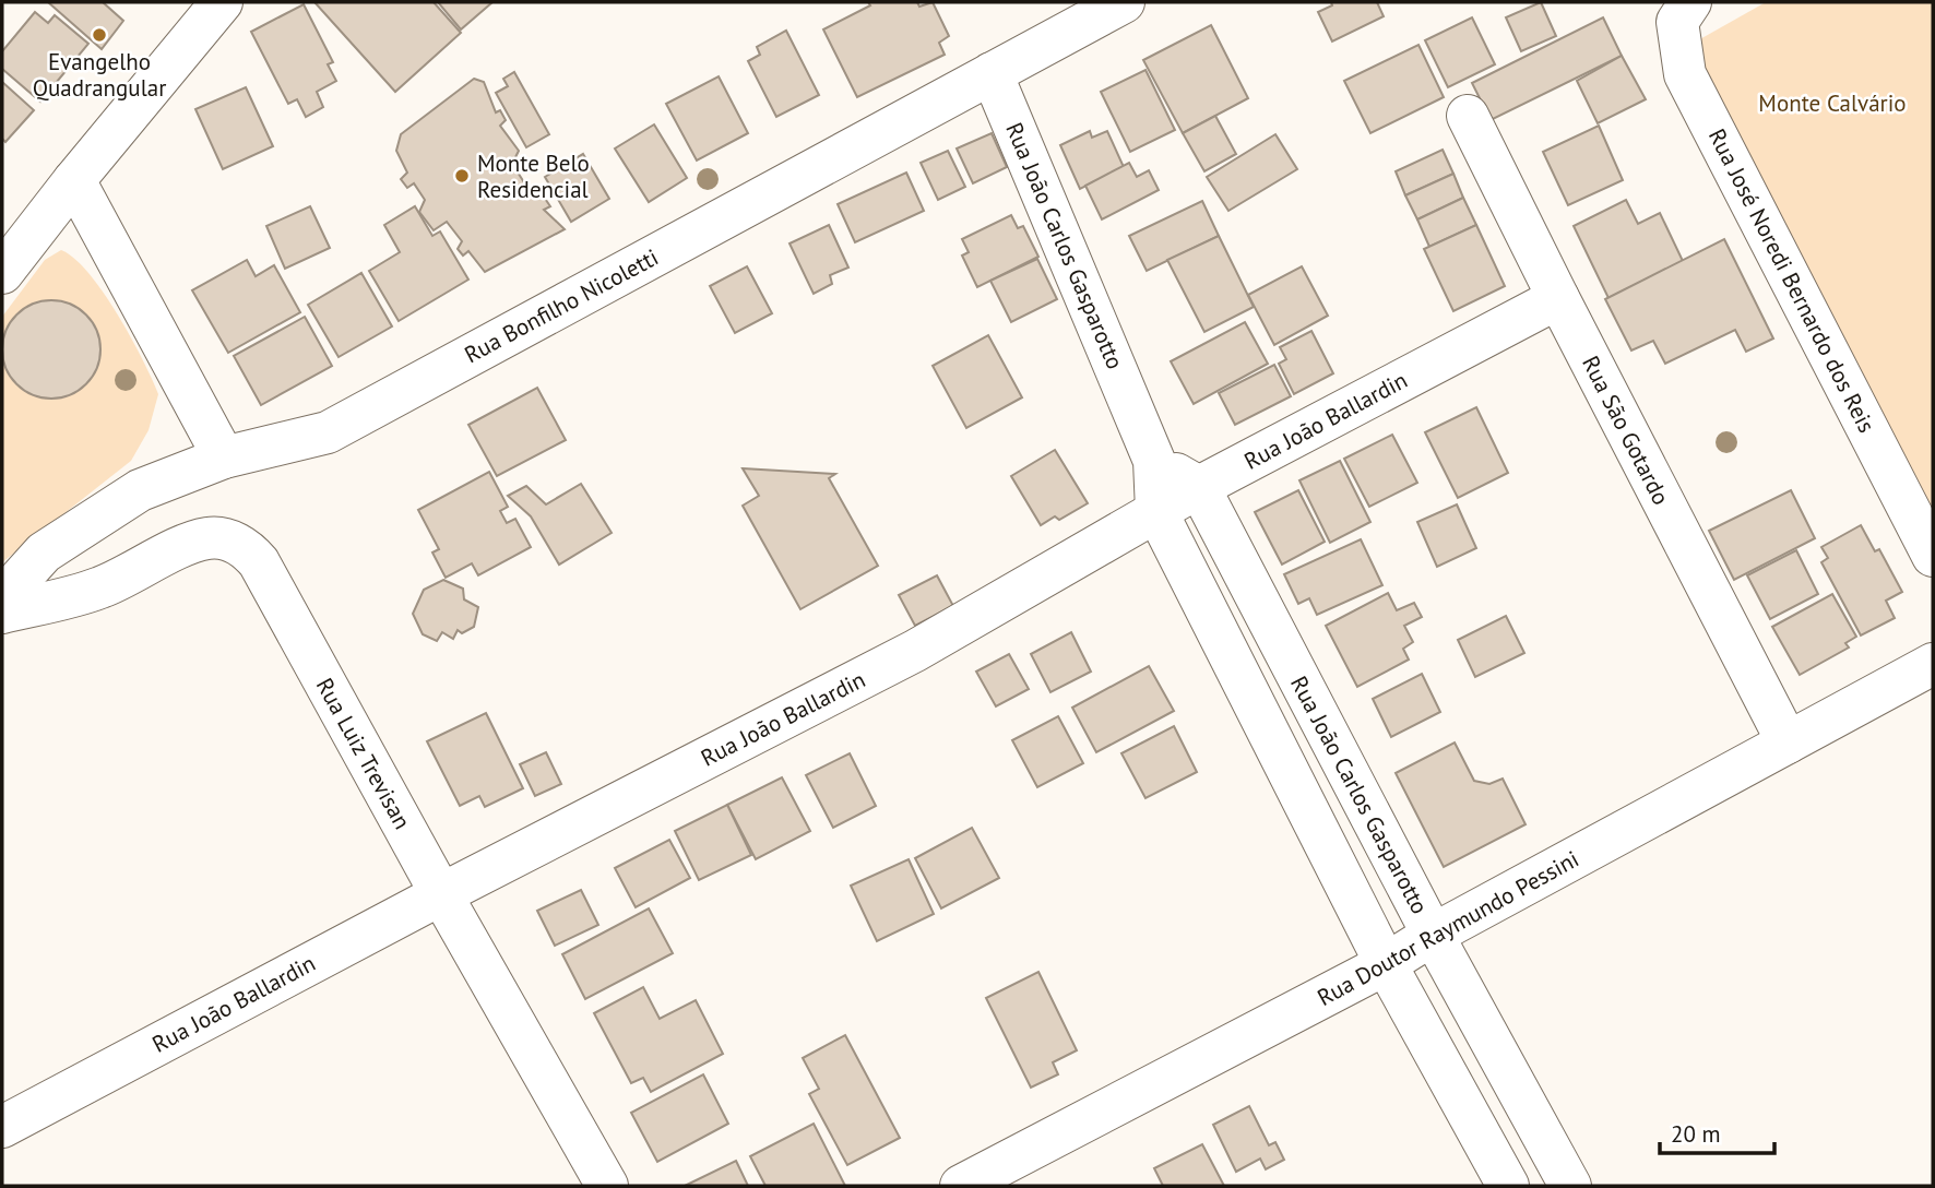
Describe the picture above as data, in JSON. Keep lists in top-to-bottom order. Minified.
{"streets":{"street":["Rua João Carlos Gasparotto","Rua José Noredi Bernardo dos Reis","Rua Bonfilho Nicoletti","Rua João Ballardin","Rua São Gotardo","Rua Luiz Trevisan","Rua Doutor Raymundo Pessini"]},"crossings":[["Rua João Carlos Gasparotto","Rua Bonfilho Nicoletti"],["Rua João Carlos Gasparotto","Rua João Ballardin"],["Rua João Carlos Gasparotto","Rua Doutor Raymundo Pessini"],["Rua João Ballardin","Rua São Gotardo"],["Rua João Ballardin","Rua Luiz Trevisan"],["Rua São Gotardo","Rua Doutor Raymundo Pessini"]],"parks":["Monte Calvário"],"places":["Evangelho Quadrangular","Monte Belo Residencial"],"scale_bar":"20 m"}
